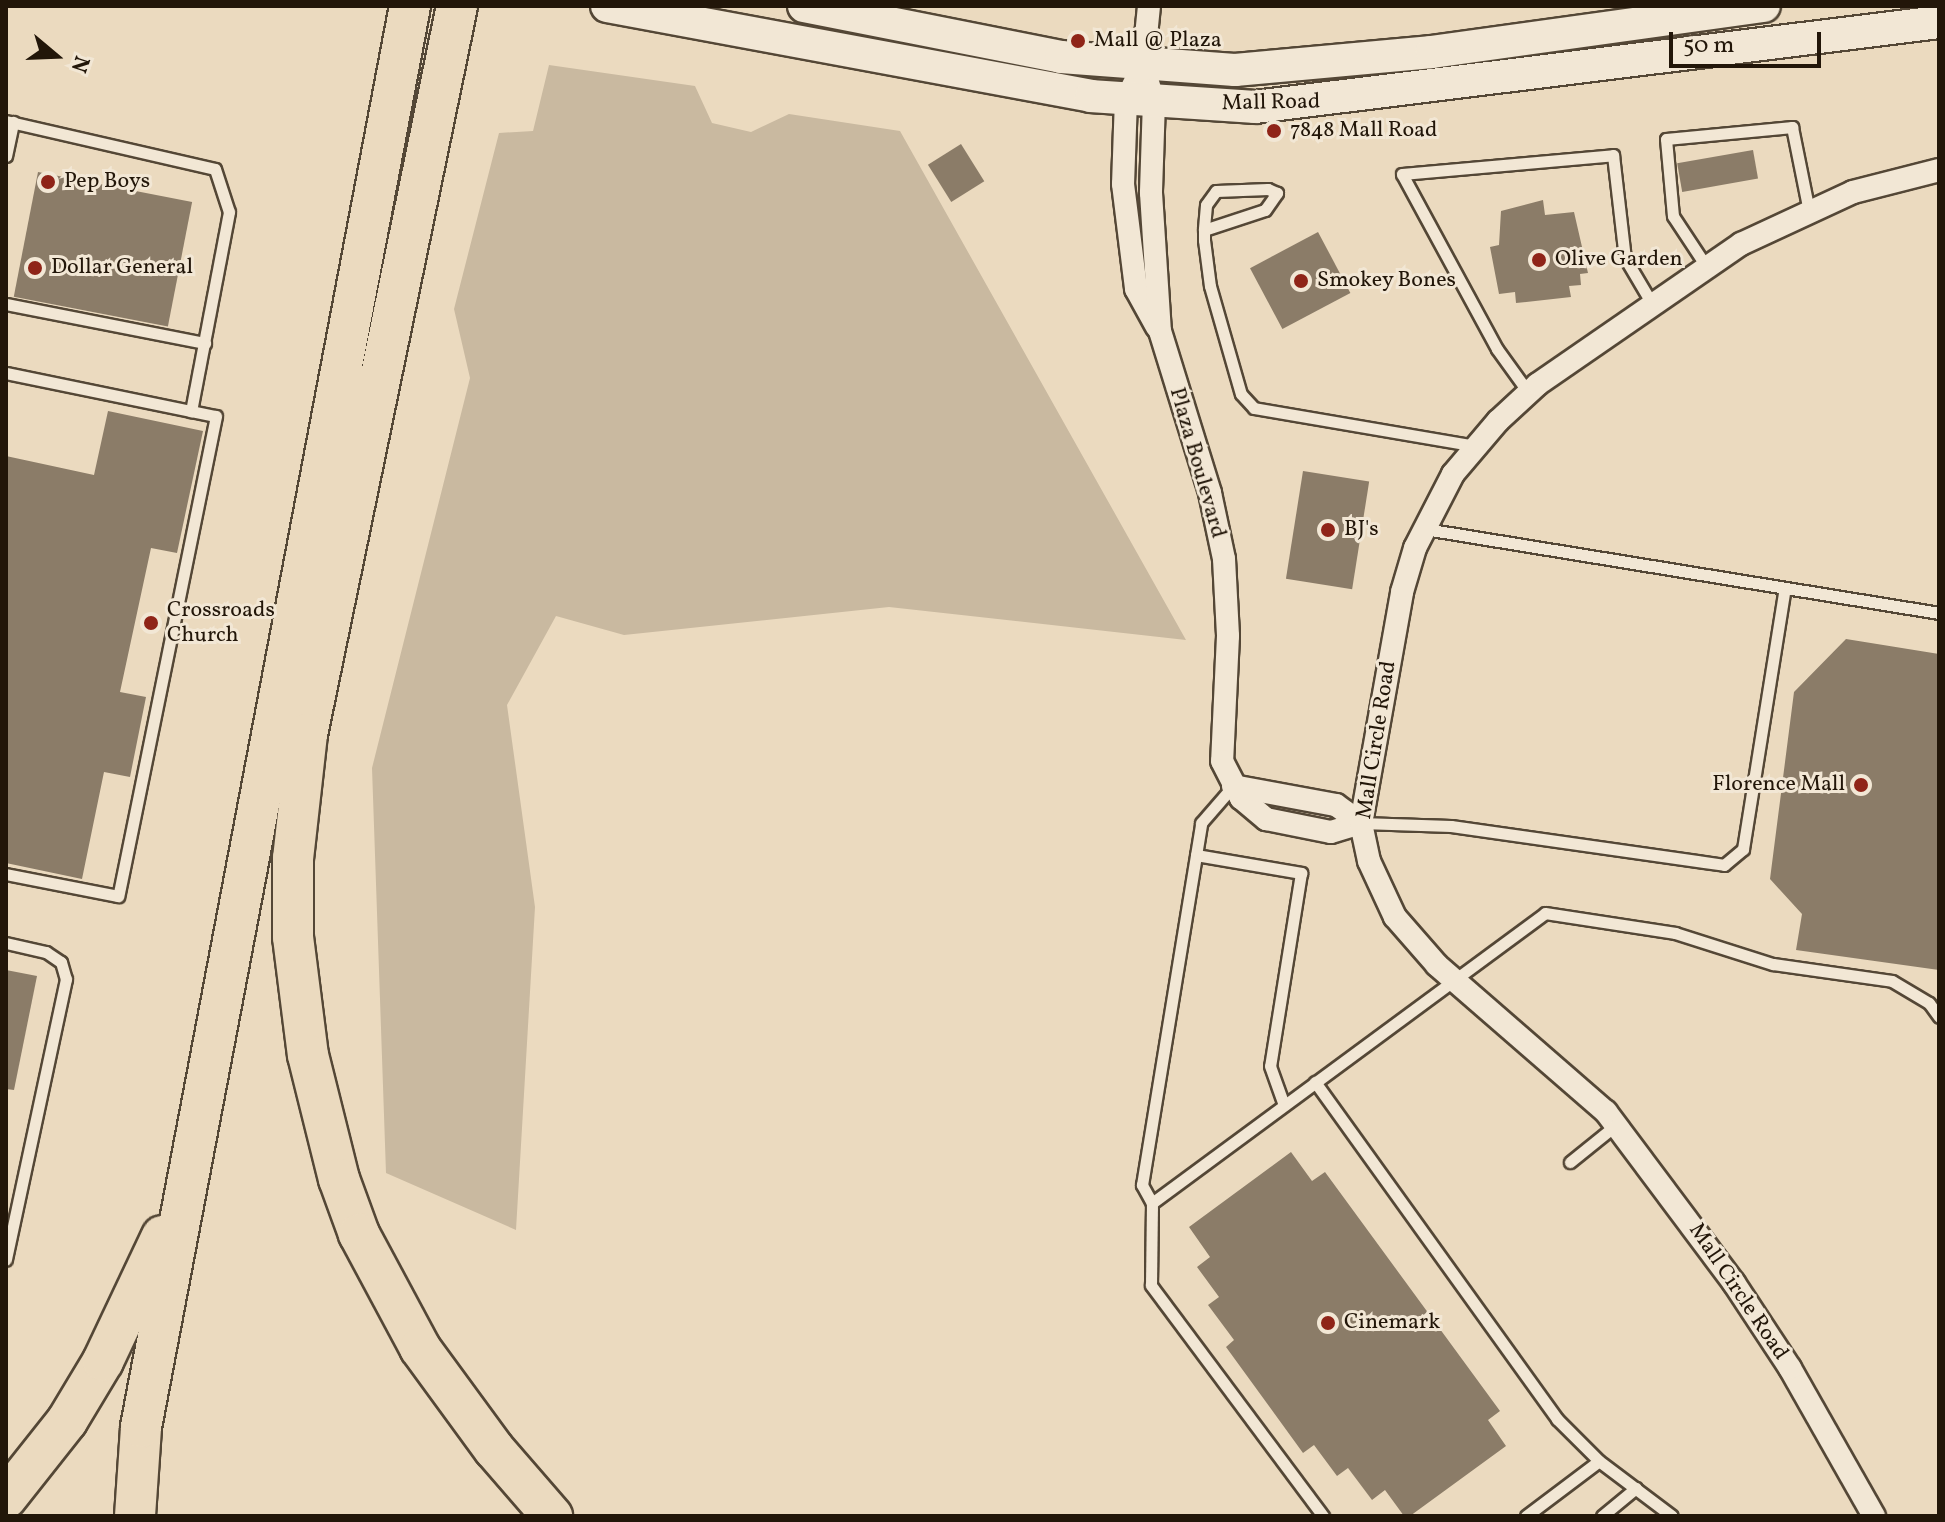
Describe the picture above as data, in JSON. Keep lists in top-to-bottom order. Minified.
{"streets":{"main road":["Mall Road"],"street":["Plaza Boulevard","Mall Circle Road"]},"crossings":[["Mall Road","Plaza Boulevard"]],"places":["Mall @ Plaza","7848 Mall Road","Pep Boys","Olive Garden","Dollar General","Smokey Bones","BJ's","Crossroads Church","Florence Mall","Cinemark"],"scale_bar":"50 m","north":"right"}
